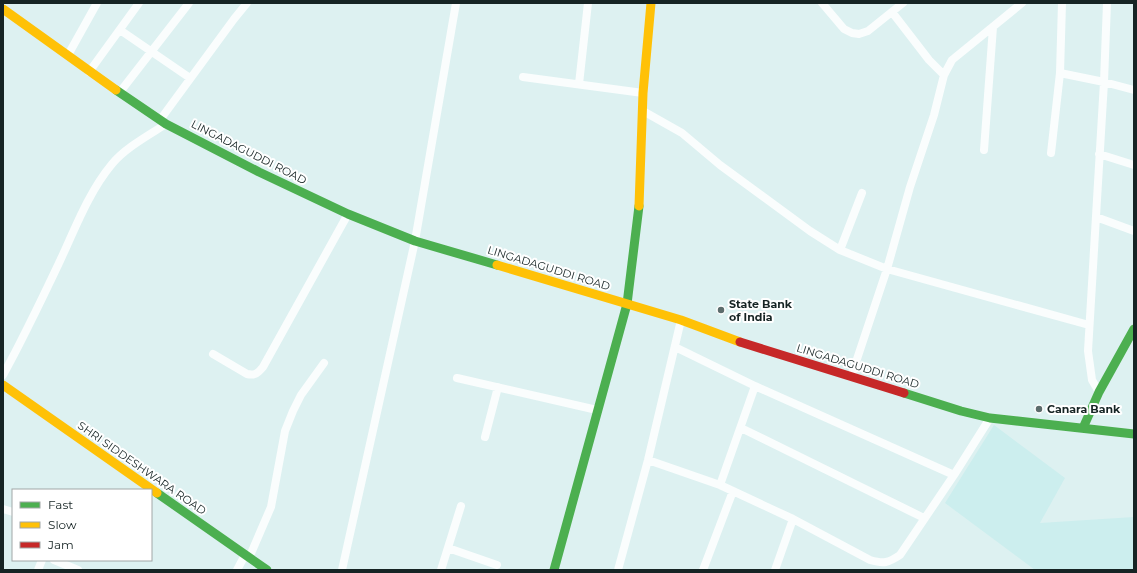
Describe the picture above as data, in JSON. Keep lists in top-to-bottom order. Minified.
{"streets":{"main road":["LINGADAGUDDI ROAD","SHRI SIDDESHWARA ROAD"]},"places":["State Bank of India","Canara Bank"],"legend":["Fast","Slow","Jam"]}
